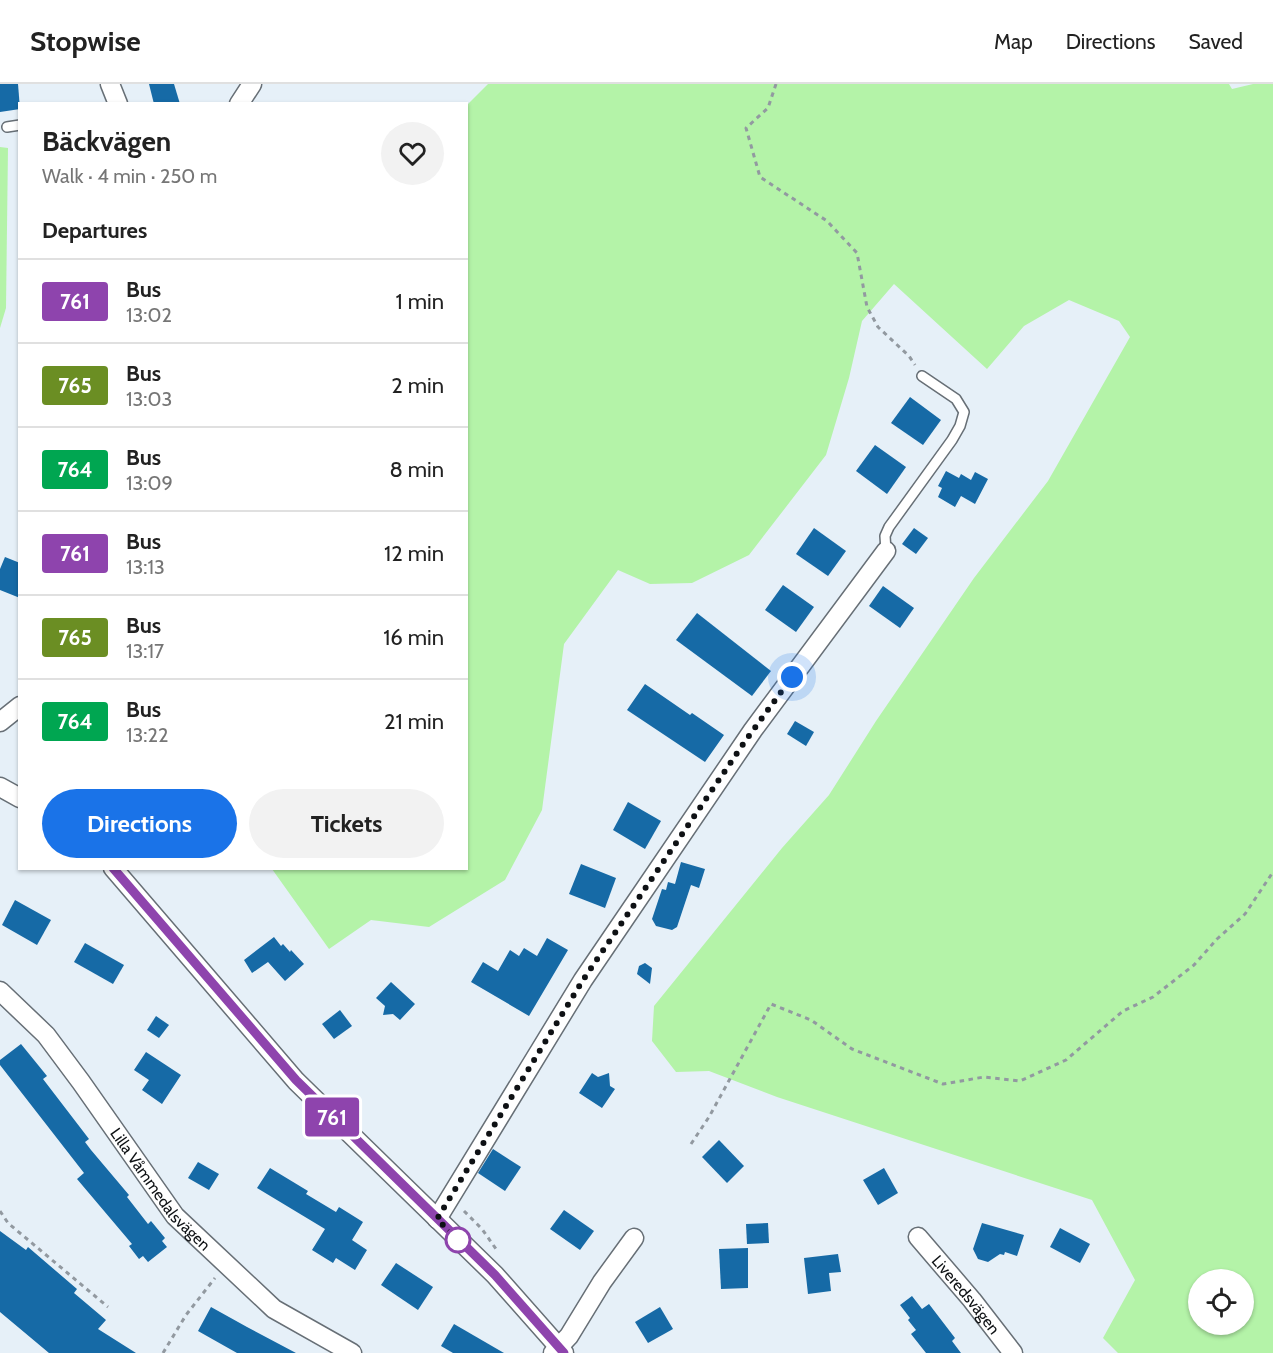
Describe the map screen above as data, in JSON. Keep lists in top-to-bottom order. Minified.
{"streets":{"street":["Lilla Våmmedalsvägen","Liveredsvägen"]},"lines":["bus line 761"],"page":{"header":"Stopwise","nav":["Map","Directions","Saved"],"on_map":"761","heading":[["Bäckvägen","Walk · 4 min · 250 m"],"Departures"],"list":[{"mark":"761","name":"Bus","note":"13:02","value":"1 min"},{"mark":"765","name":"Bus","note":"13:03","value":"2 min"},{"mark":"764","name":"Bus","note":"13:09","value":"8 min"},{"mark":"761","name":"Bus","note":"13:13","value":"12 min"},{"mark":"765","name":"Bus","note":"13:17","value":"16 min"},{"mark":"764","name":"Bus","note":"13:22","value":"21 min"}],"buttons":["Directions","Tickets"]}}
